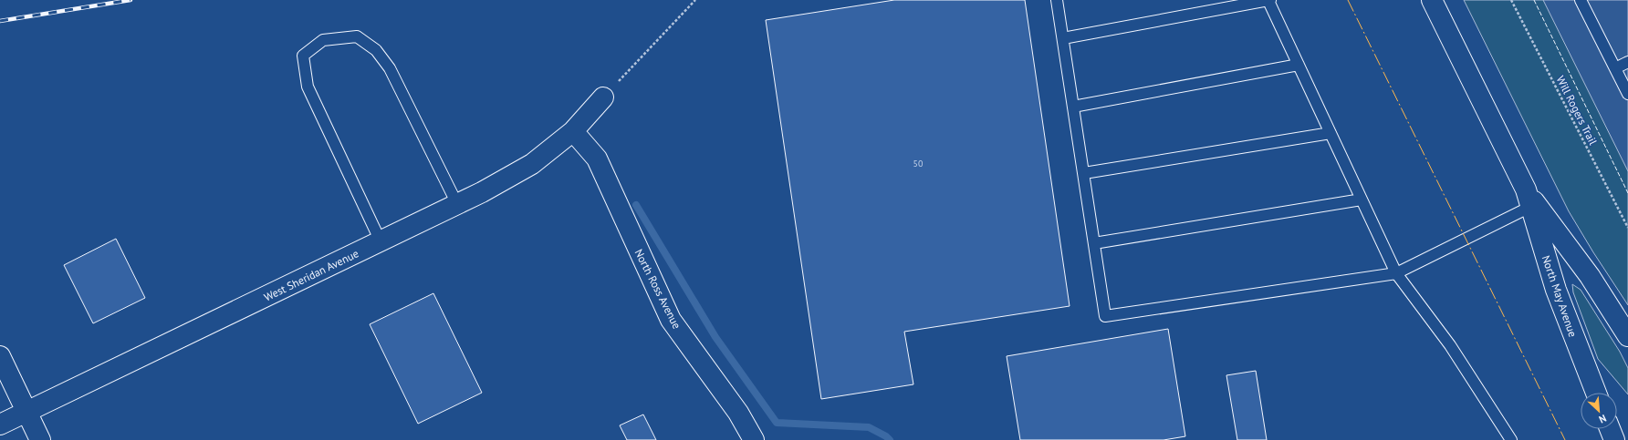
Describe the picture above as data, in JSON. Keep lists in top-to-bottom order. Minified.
{"streets":{"street":["West Sheridan Avenue","North Ross Avenue","North May Avenue"],"path":["Will Rogers Trail"]},"crossings":[["West Sheridan Avenue","North Ross Avenue"]],"house_numbers":["50"],"north":"bottom right"}
